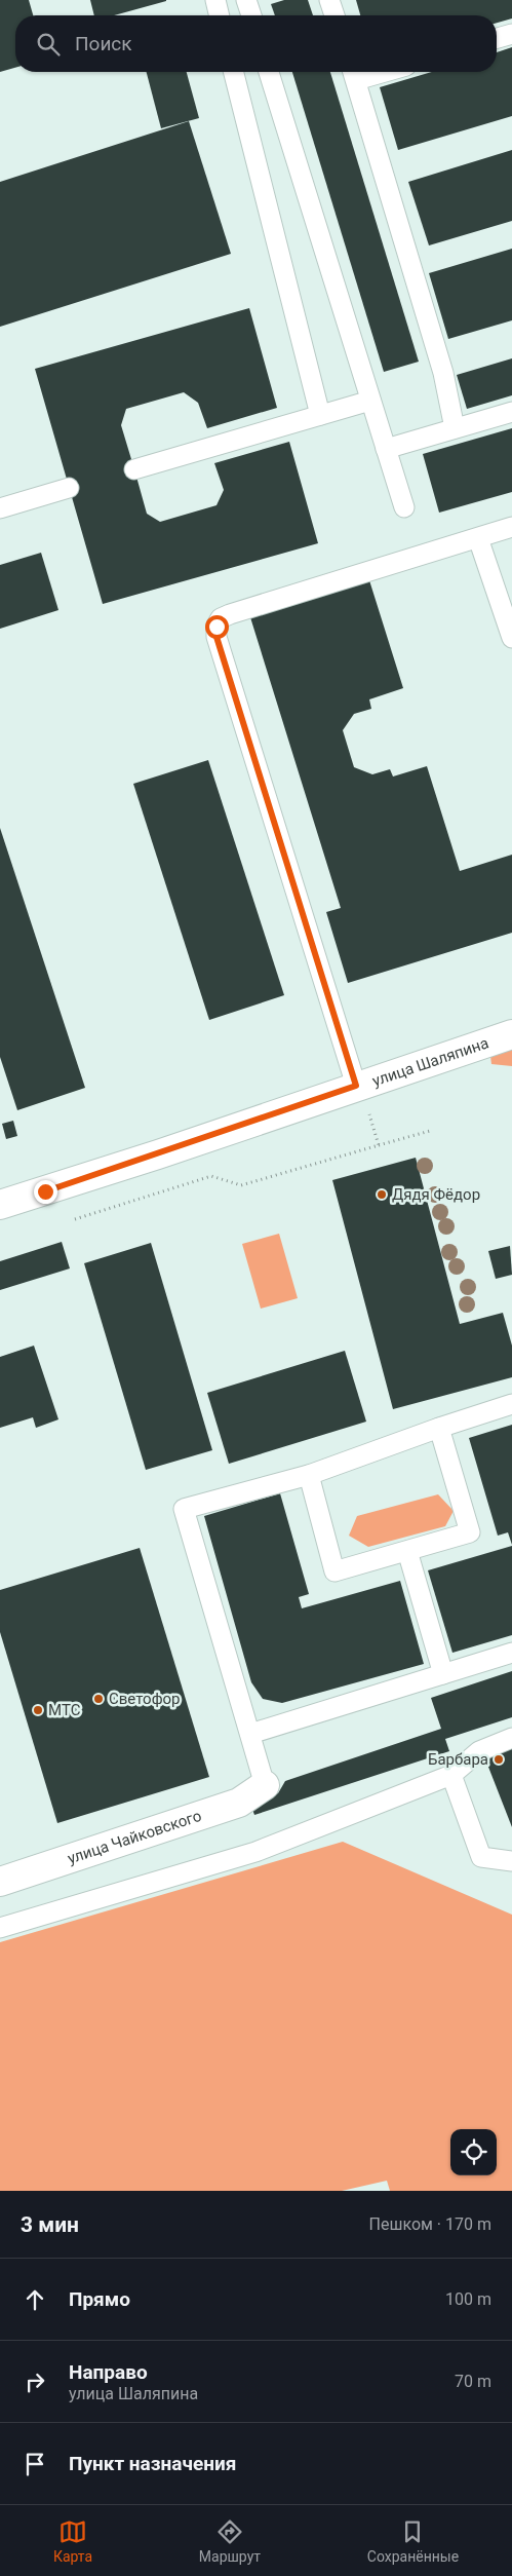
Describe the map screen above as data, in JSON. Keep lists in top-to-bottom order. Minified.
{"streets":{"street":["улица Шаляпина","улица Чайковского"]},"places":["Дядя Фёдор","Светофор","МТС","Барбара"],"page":{"search":"Поиск","heading":["3 мин","Пешком · 170 m"],"list":[["Прямо","100 m"],["Направо","улица Шаляпина","70 m"],"Пункт назначения"],"nav":["Карта","Маршрут","Сохранённые"]}}
